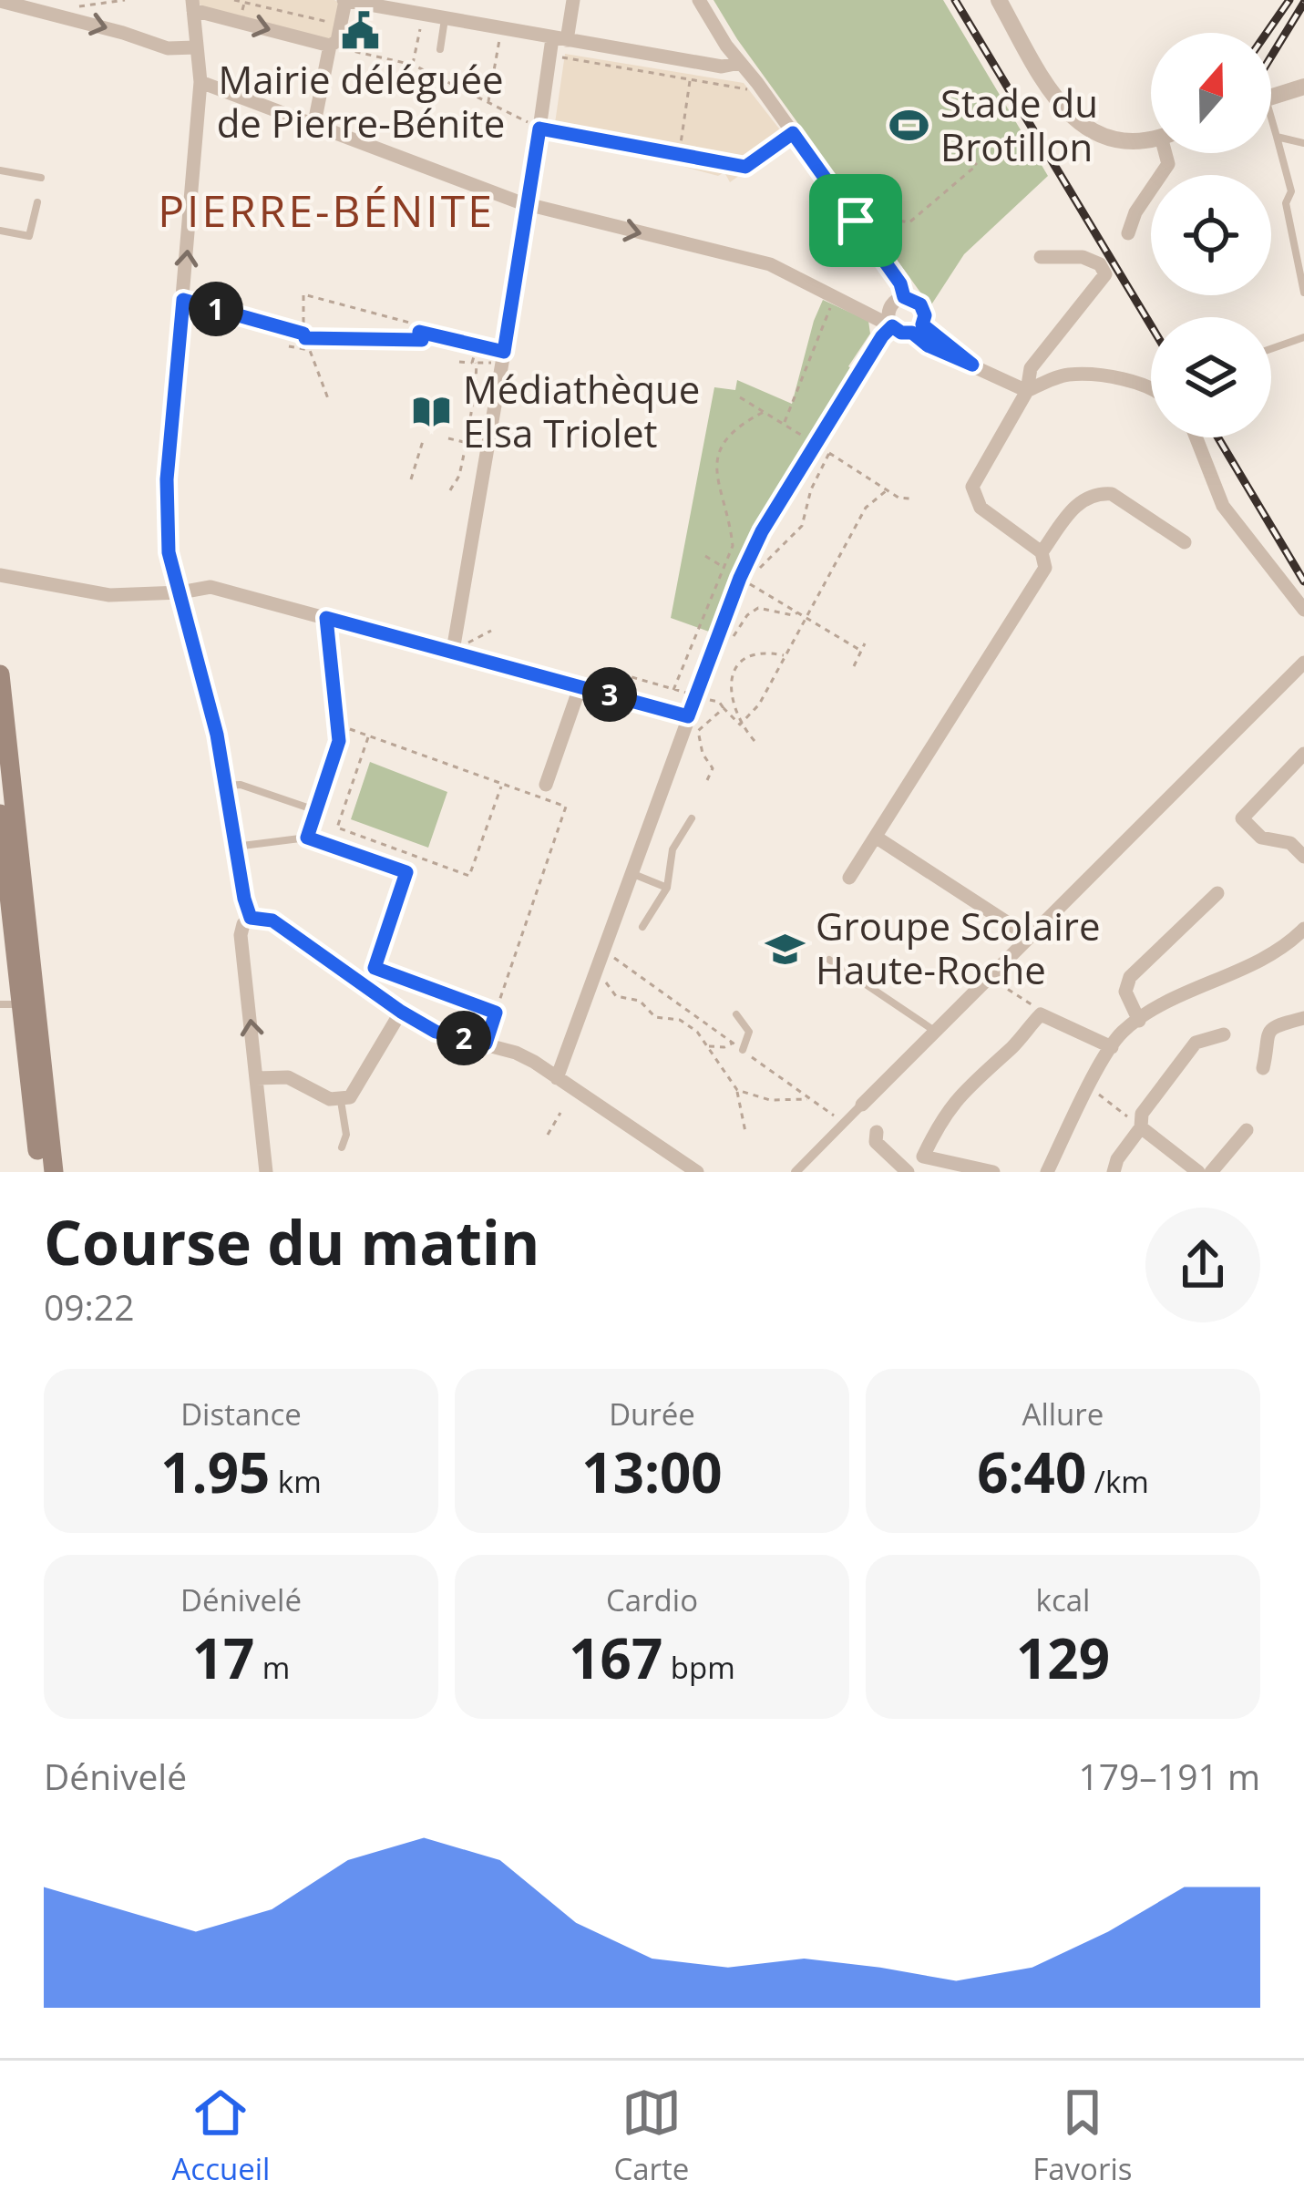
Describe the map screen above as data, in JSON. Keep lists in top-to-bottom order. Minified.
{"districts":["PIERRE-BÉNITE"],"places":{"public building":["Mairie déléguée de Pierre-Bénite"],"sports":["Stade du Brotillon"],"library":["Médiathèque Elsa Triolet"],"school or university":["Groupe Scolaire Haute-Roche"]},"north":"top","page":{"pins":["1","3","2"],"heading":["Course du matin","09:22"],"stats":[["Distance","1.95 km"],["Durée","13:00"],["Allure","6:40 /km"],["Dénivelé","17 m"],["Cardio","167 bpm"],["kcal","129"]],"chart":["Dénivelé","179–191 m"],"tabs":["Accueil","Carte","Favoris"]}}
